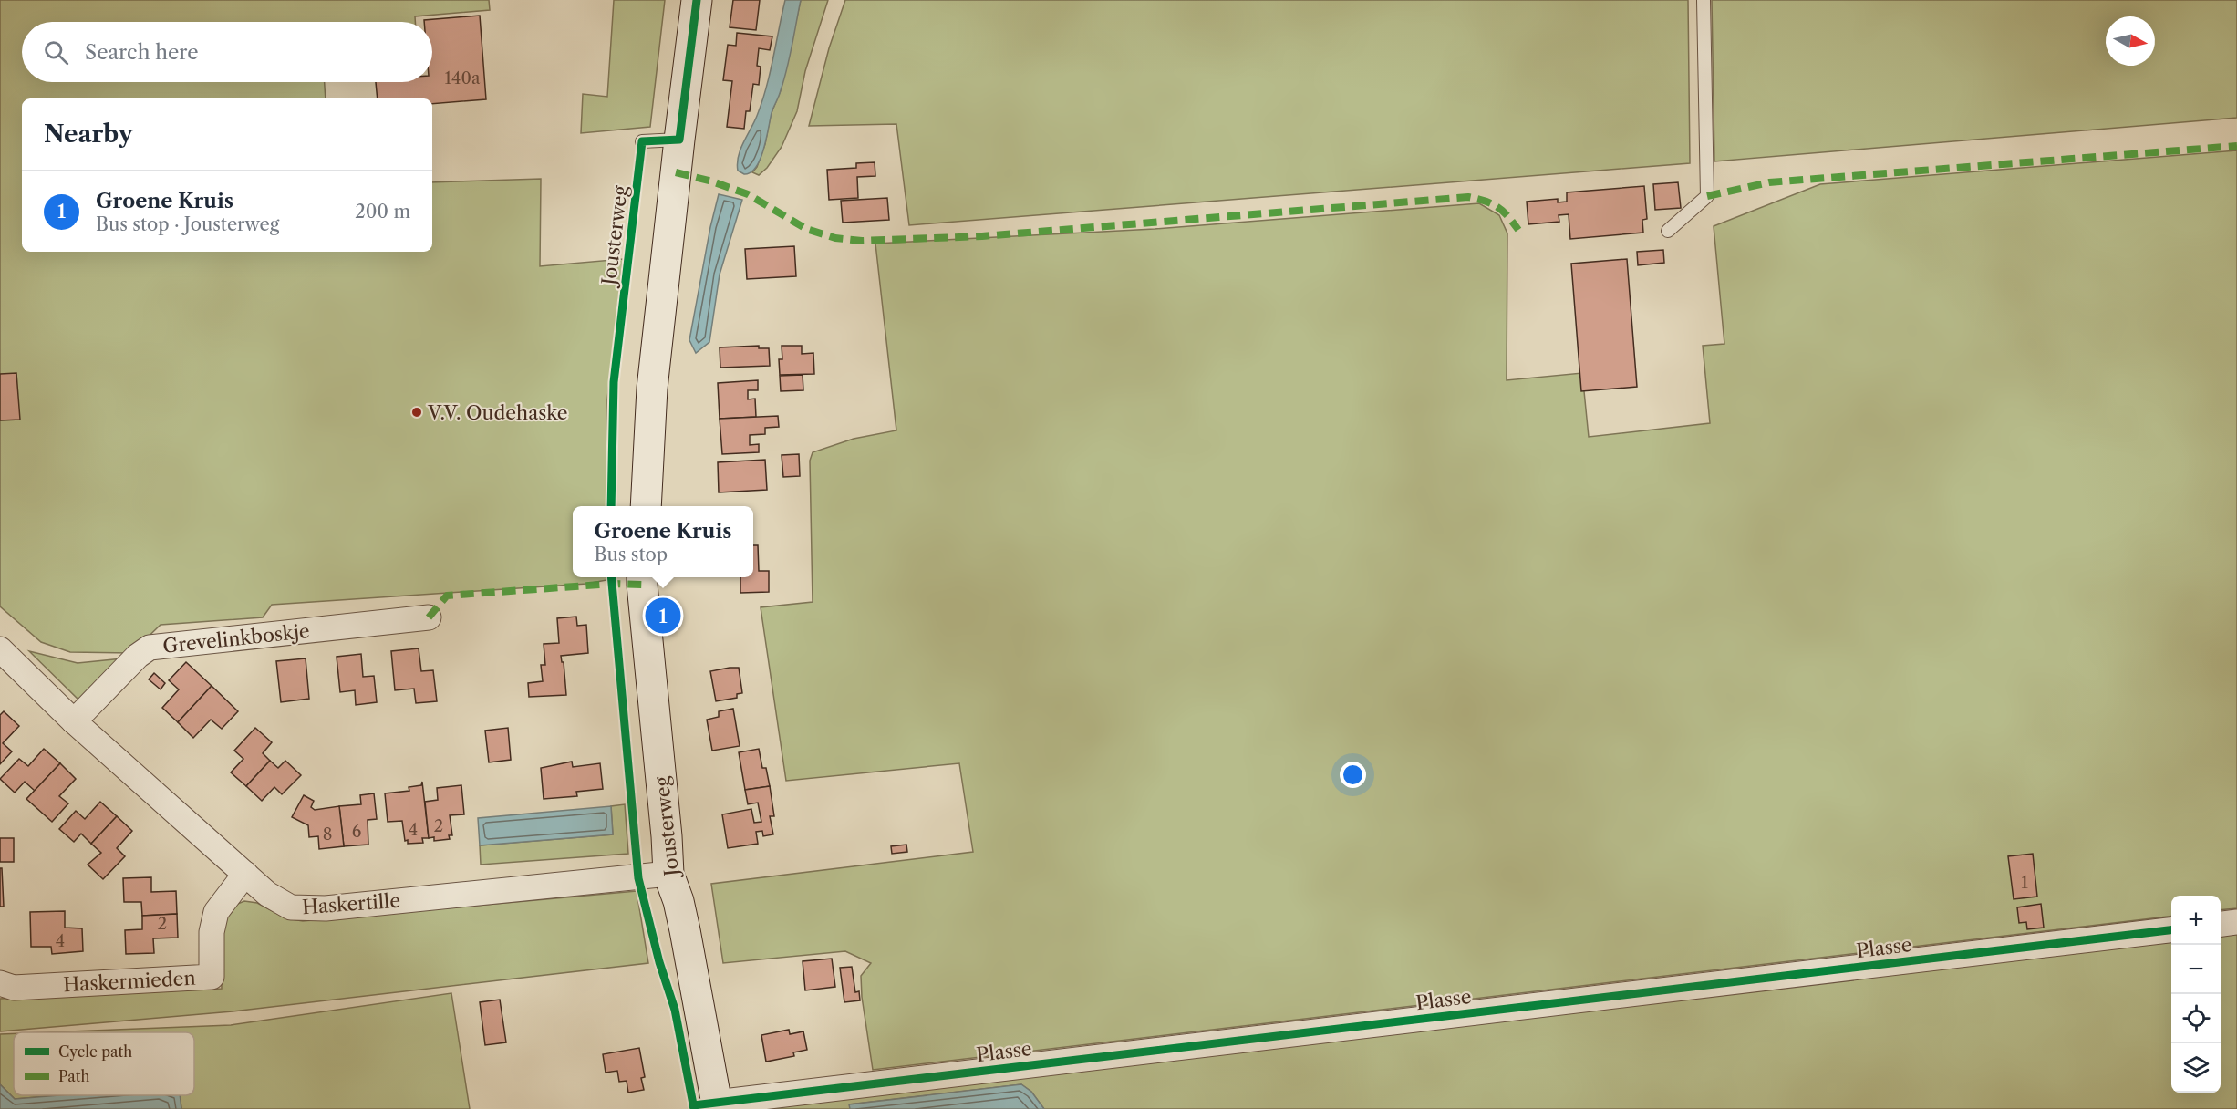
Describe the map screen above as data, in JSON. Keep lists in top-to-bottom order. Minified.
{"streets":{"street":["Jousterweg","Grevelinkboskje","Haskertille","Plasse","Haskermieden"]},"crossings":[["Jousterweg","Haskertille"],["Jousterweg","Plasse"],["Grevelinkboskje","Haskertille"],["Haskertille","Haskermieden"]],"places":["V.V. Oudehaske"],"house_numbers":["140a","2","4","6","8","1","2","4"],"legend":["Cycle path","Path"],"north":"right","page":{"search":"Search here","heading":"Nearby","list":[{"mark":"1","name":"Groene Kruis","note":"Bus stop · Jousterweg","value":"200 m"}],"popup":["Groene Kruis","Bus stop"],"pins":"1","map_buttons":["+","−"]}}
